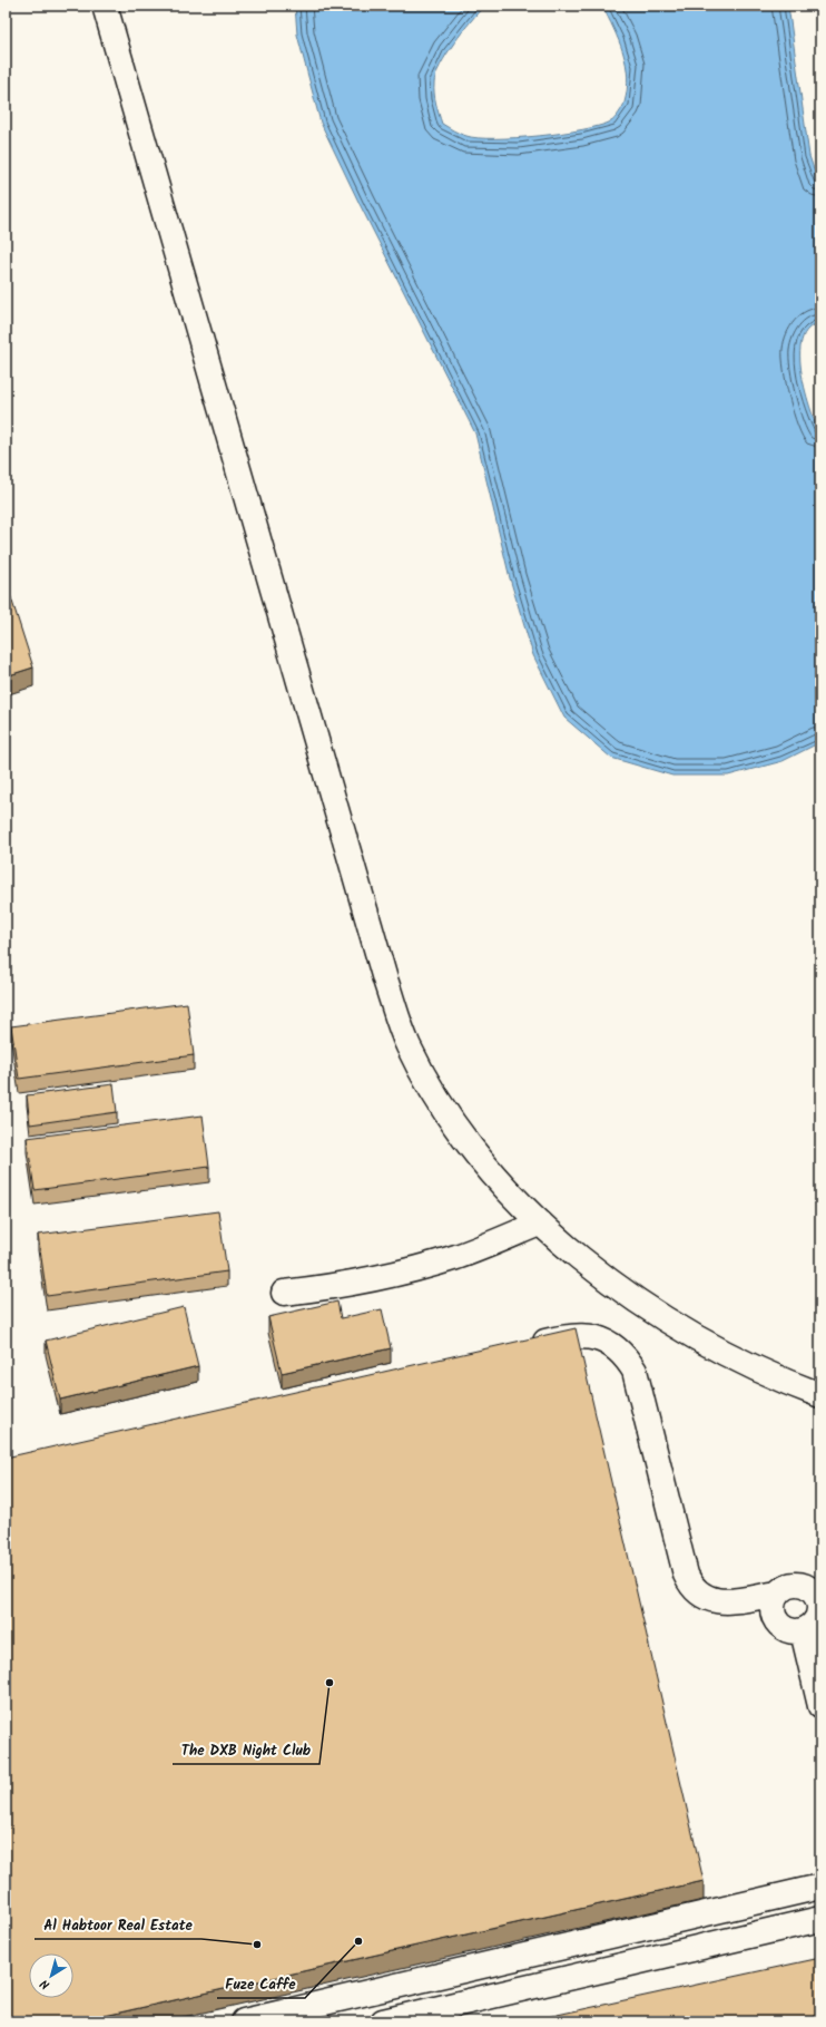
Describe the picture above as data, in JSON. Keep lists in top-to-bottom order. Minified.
{"places":["The DXB Night Club","Fuze Caffe","Al Habtoor Real Estate"],"north":"bottom left"}
